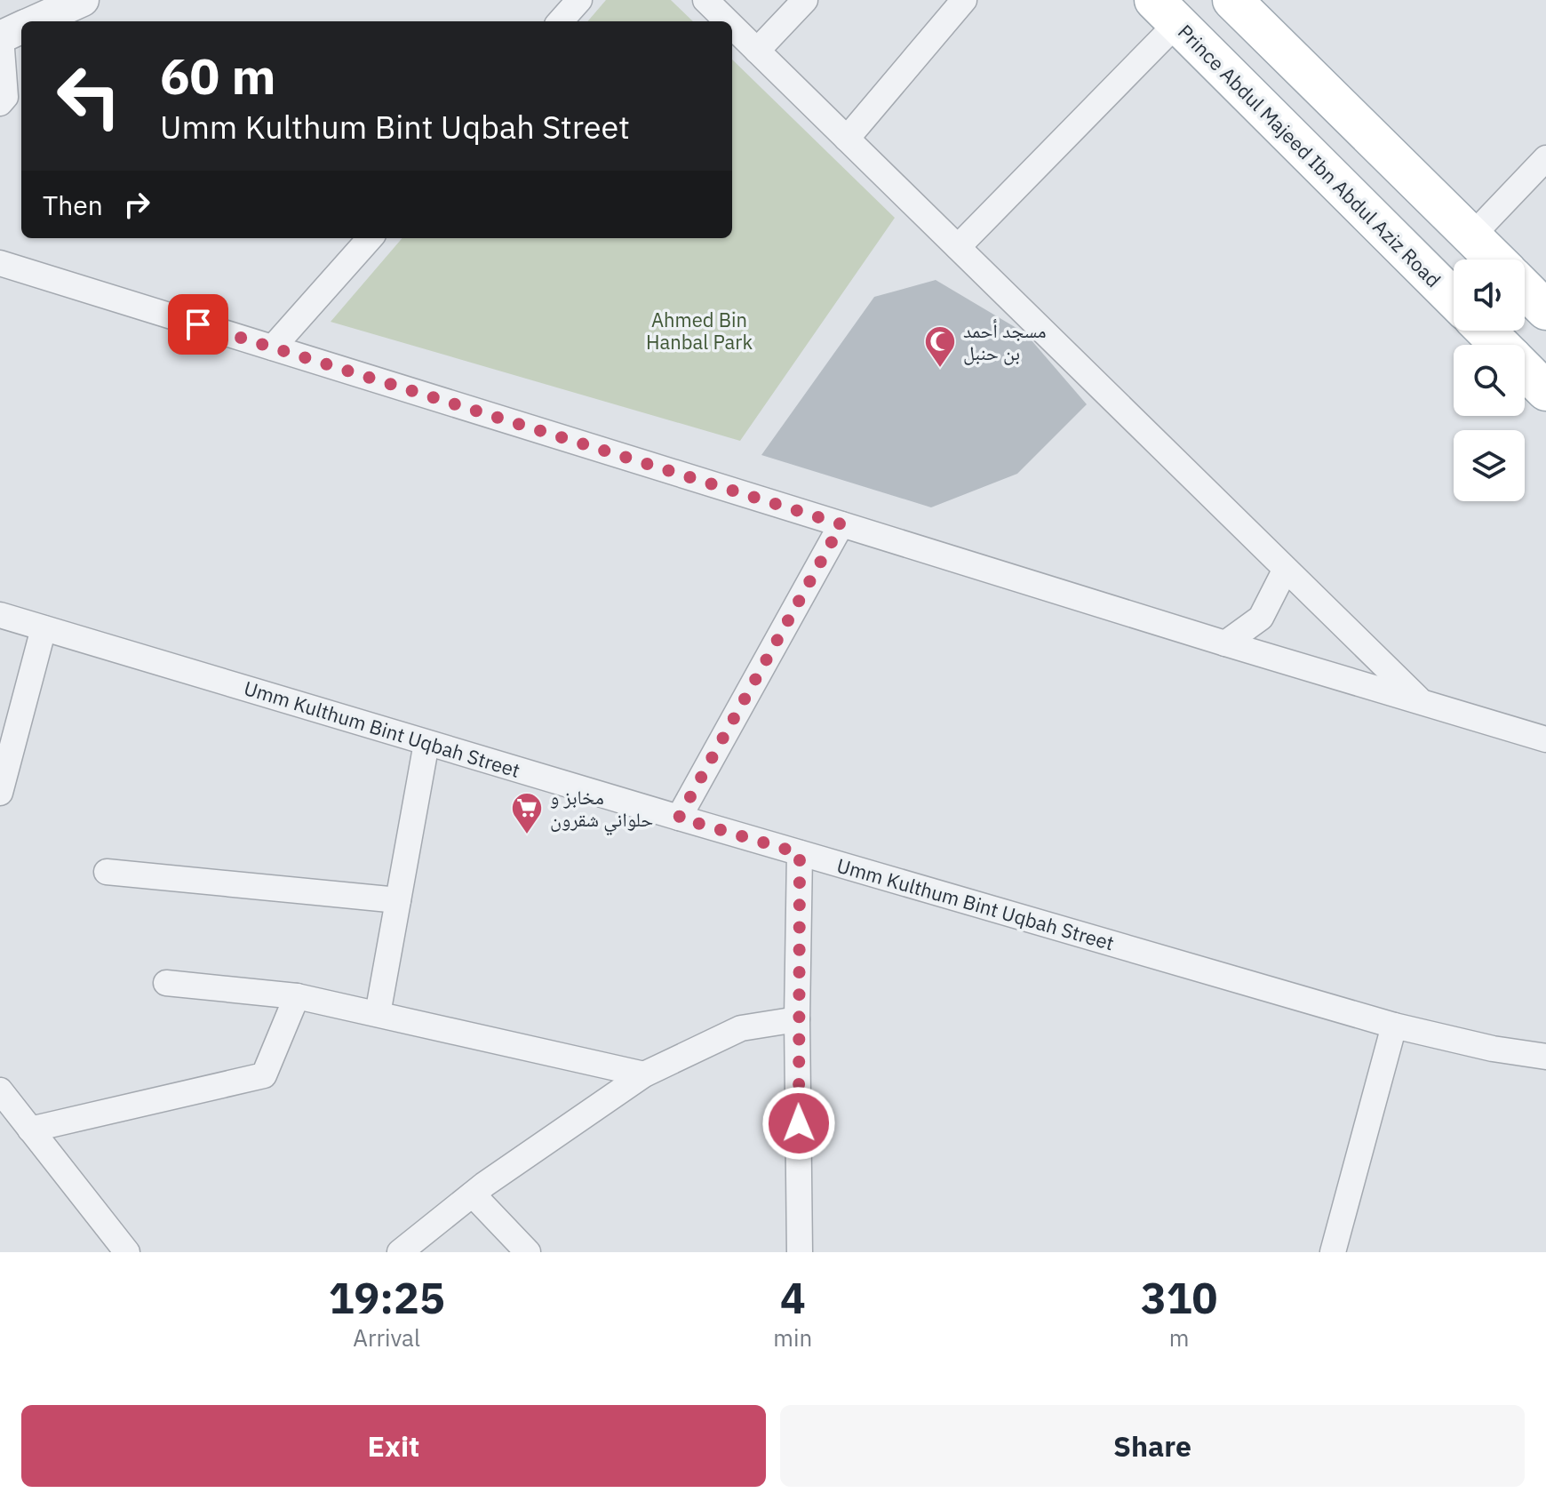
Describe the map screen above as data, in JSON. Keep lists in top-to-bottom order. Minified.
{"streets":{"main road":["Prince Abdul Majeed Ibn Abdul Aziz Road"],"street":["Umm Kulthum Bint Uqbah Street"]},"parks":["Ahmed Bin Hanbal Park"],"places":{"mosque":["مسجد أحمد بن حنبل"],"supermarket":["مخابز و حلواني شقرون"]},"page":{"turn":["60 m","Umm Kulthum Bint Uqbah Street"],"then":"Then","eta":["19:25","Arrival","4","min","310","m"],"buttons":["Exit","Share"]}}
